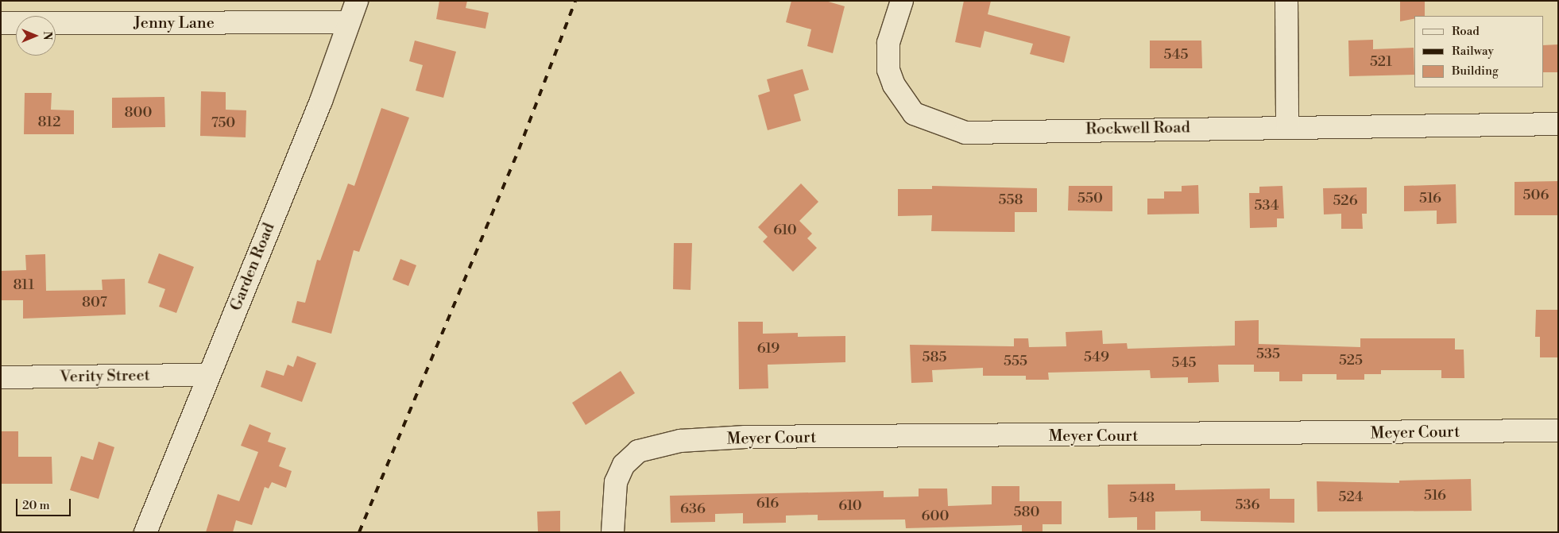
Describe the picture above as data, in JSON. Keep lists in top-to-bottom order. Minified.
{"streets":{"street":["Jenny Lane","Rockwell Road","Garden Road","Verity Street","Meyer Court"]},"crossings":[["Jenny Lane","Garden Road"],["Garden Road","Verity Street"]],"house_numbers":["545","521","800","812","750","506","550","516","558","526","534","610","811","807","619","535","585","549","525","555","545","516","524","548","616","536","610","636","580","600"],"legend":["Road","Railway","Building"],"scale_bar":"20 m","north":"right"}
